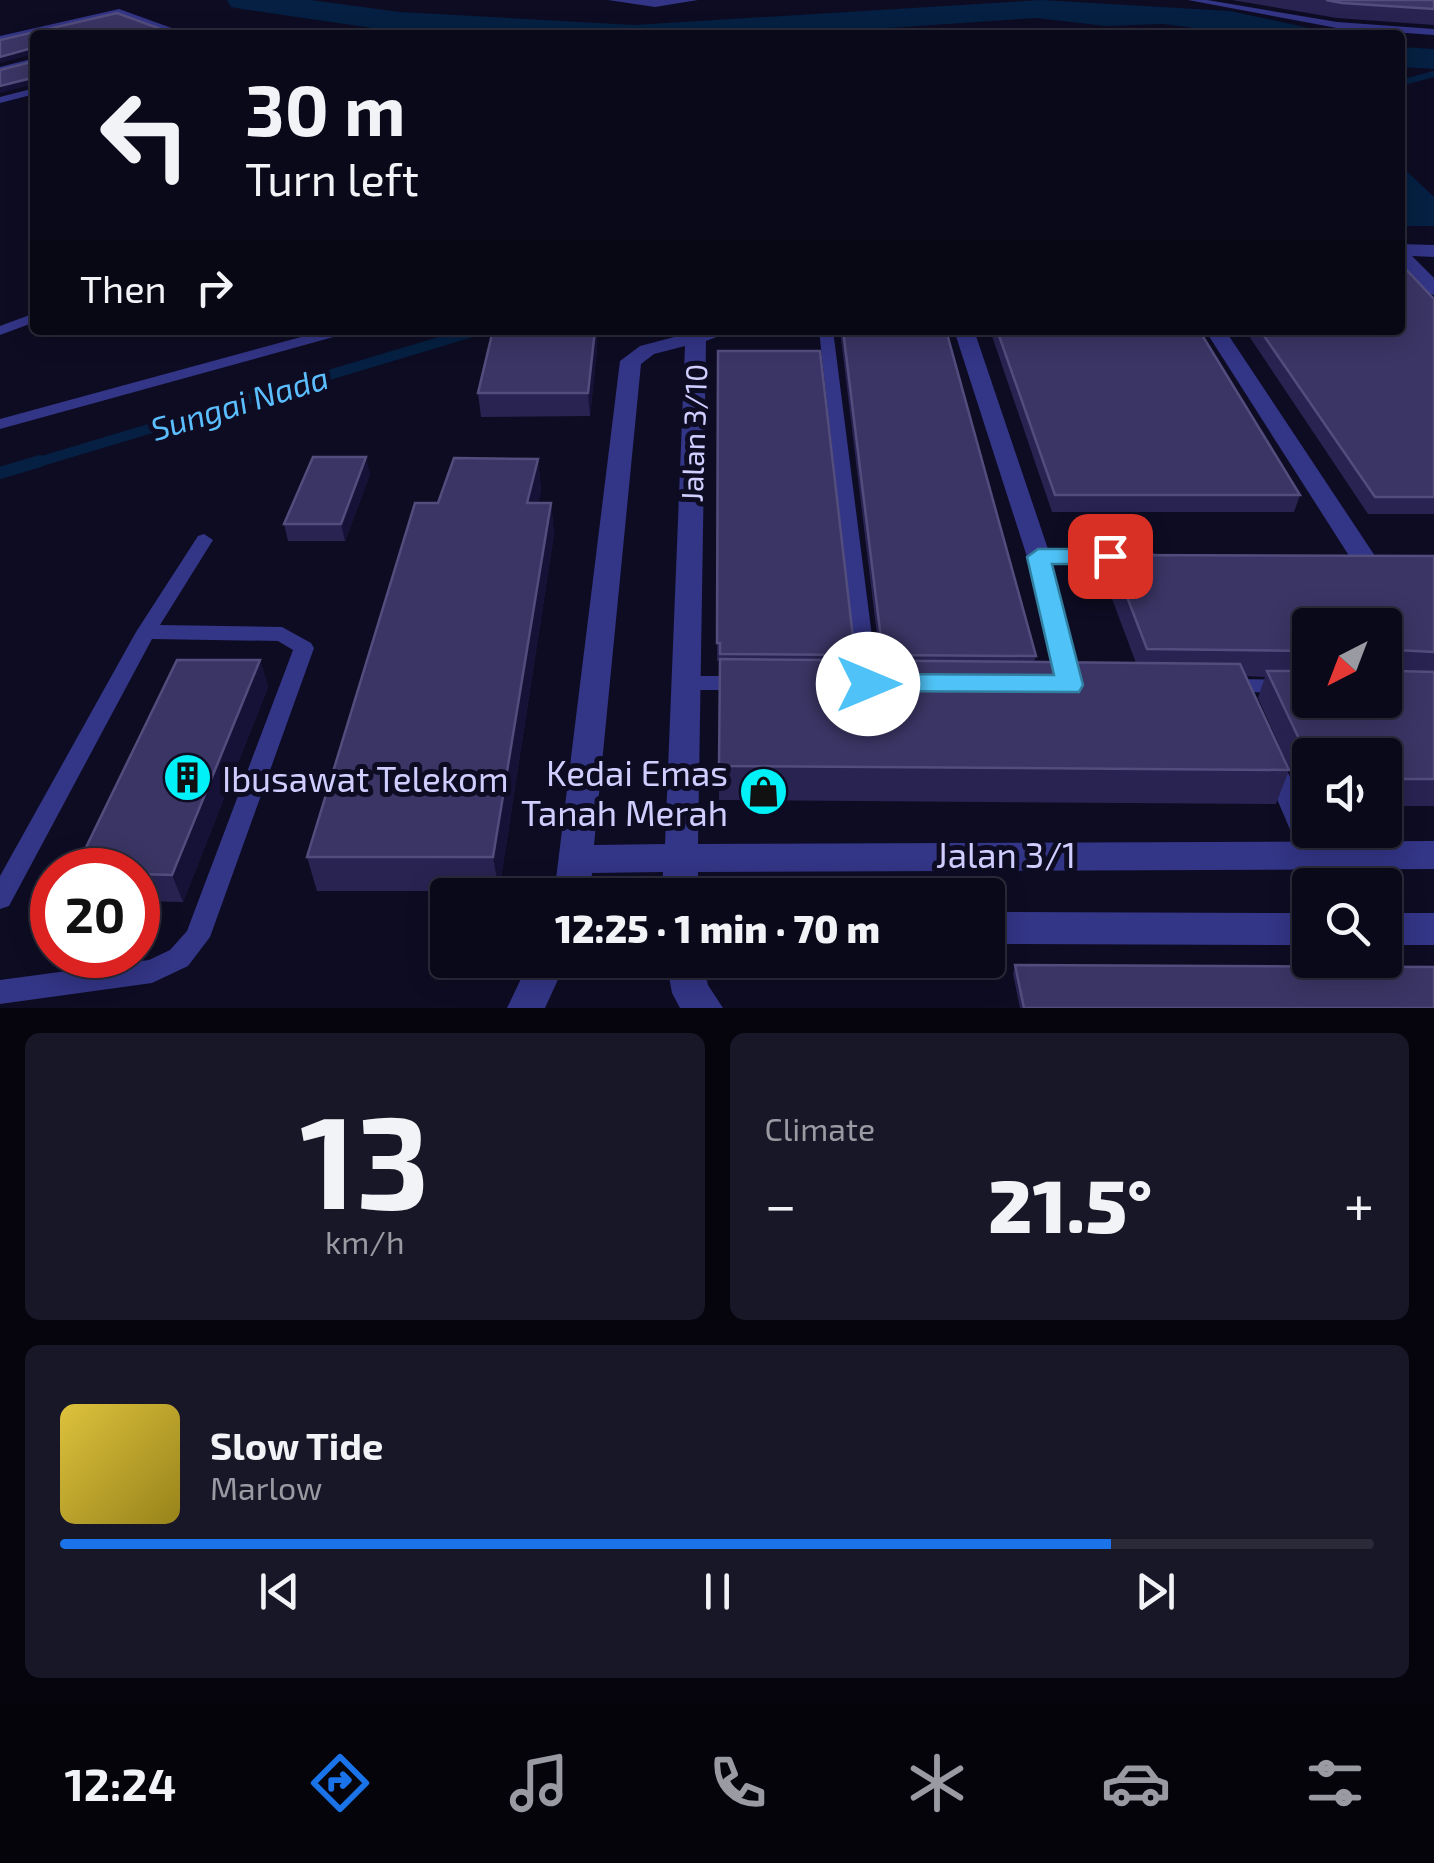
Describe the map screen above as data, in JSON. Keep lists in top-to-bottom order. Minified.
{"streets":{"street":["Jalan 3/10","Jalan 3/1"]},"crossings":[["Jalan 3/10","Jalan 3/1"]],"water":["Sungai Nada"],"places":{"building":["Ibusawat Telekom"],"shop":["Kedai Emas Tanah Merah"]},"north":"bottom left","page":{"turn":["30 m","Turn left"],"then":"Then","limit":"20","trip":"12:25 · 1 min · 70 m","tile":[["13","km/h"],"Climate"],"heat":["−","21.5°","+"],"song":["Slow Tide","Marlow"],"tabs":"12:24"}}
